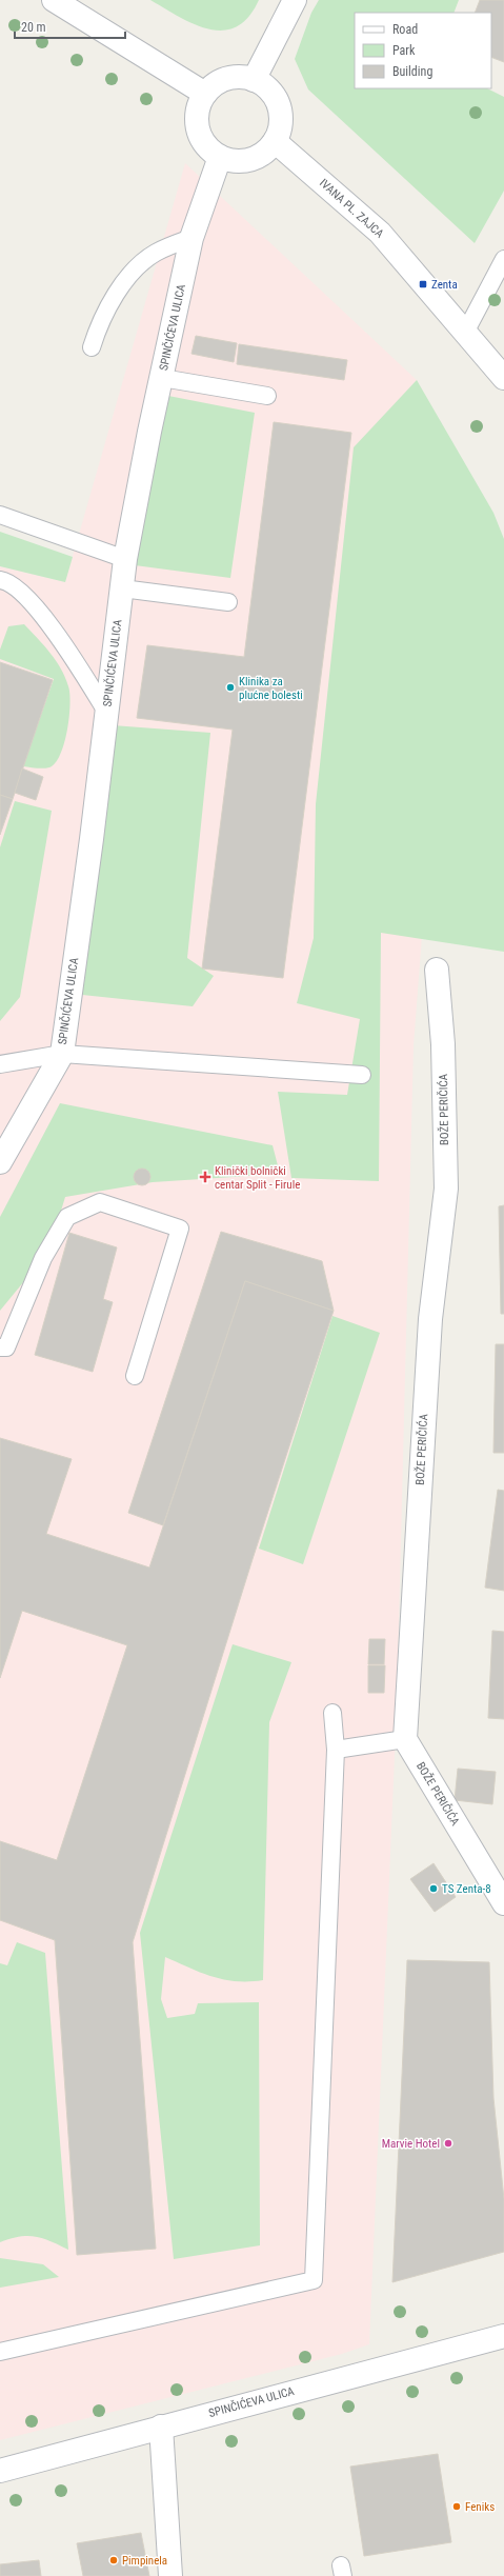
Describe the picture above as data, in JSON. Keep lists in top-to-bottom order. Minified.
{"streets":{"street":["IVANA PL. ZAJCA","SPINČIĆEVA ULICA","BOŽE PERIČIĆA"]},"crossings":[["IVANA PL. ZAJCA","SPINČIĆEVA ULICA"]],"places":{"transit":["Zenta"],"other":["Klinika za plućne bolesti","TS Zenta-8","Marvie Hotel","Feniks","Pimpinela"],"health":["Klinički bolnički centar Split - Firule"]},"legend":["Road","Park","Building"],"scale_bar":"20 m"}
